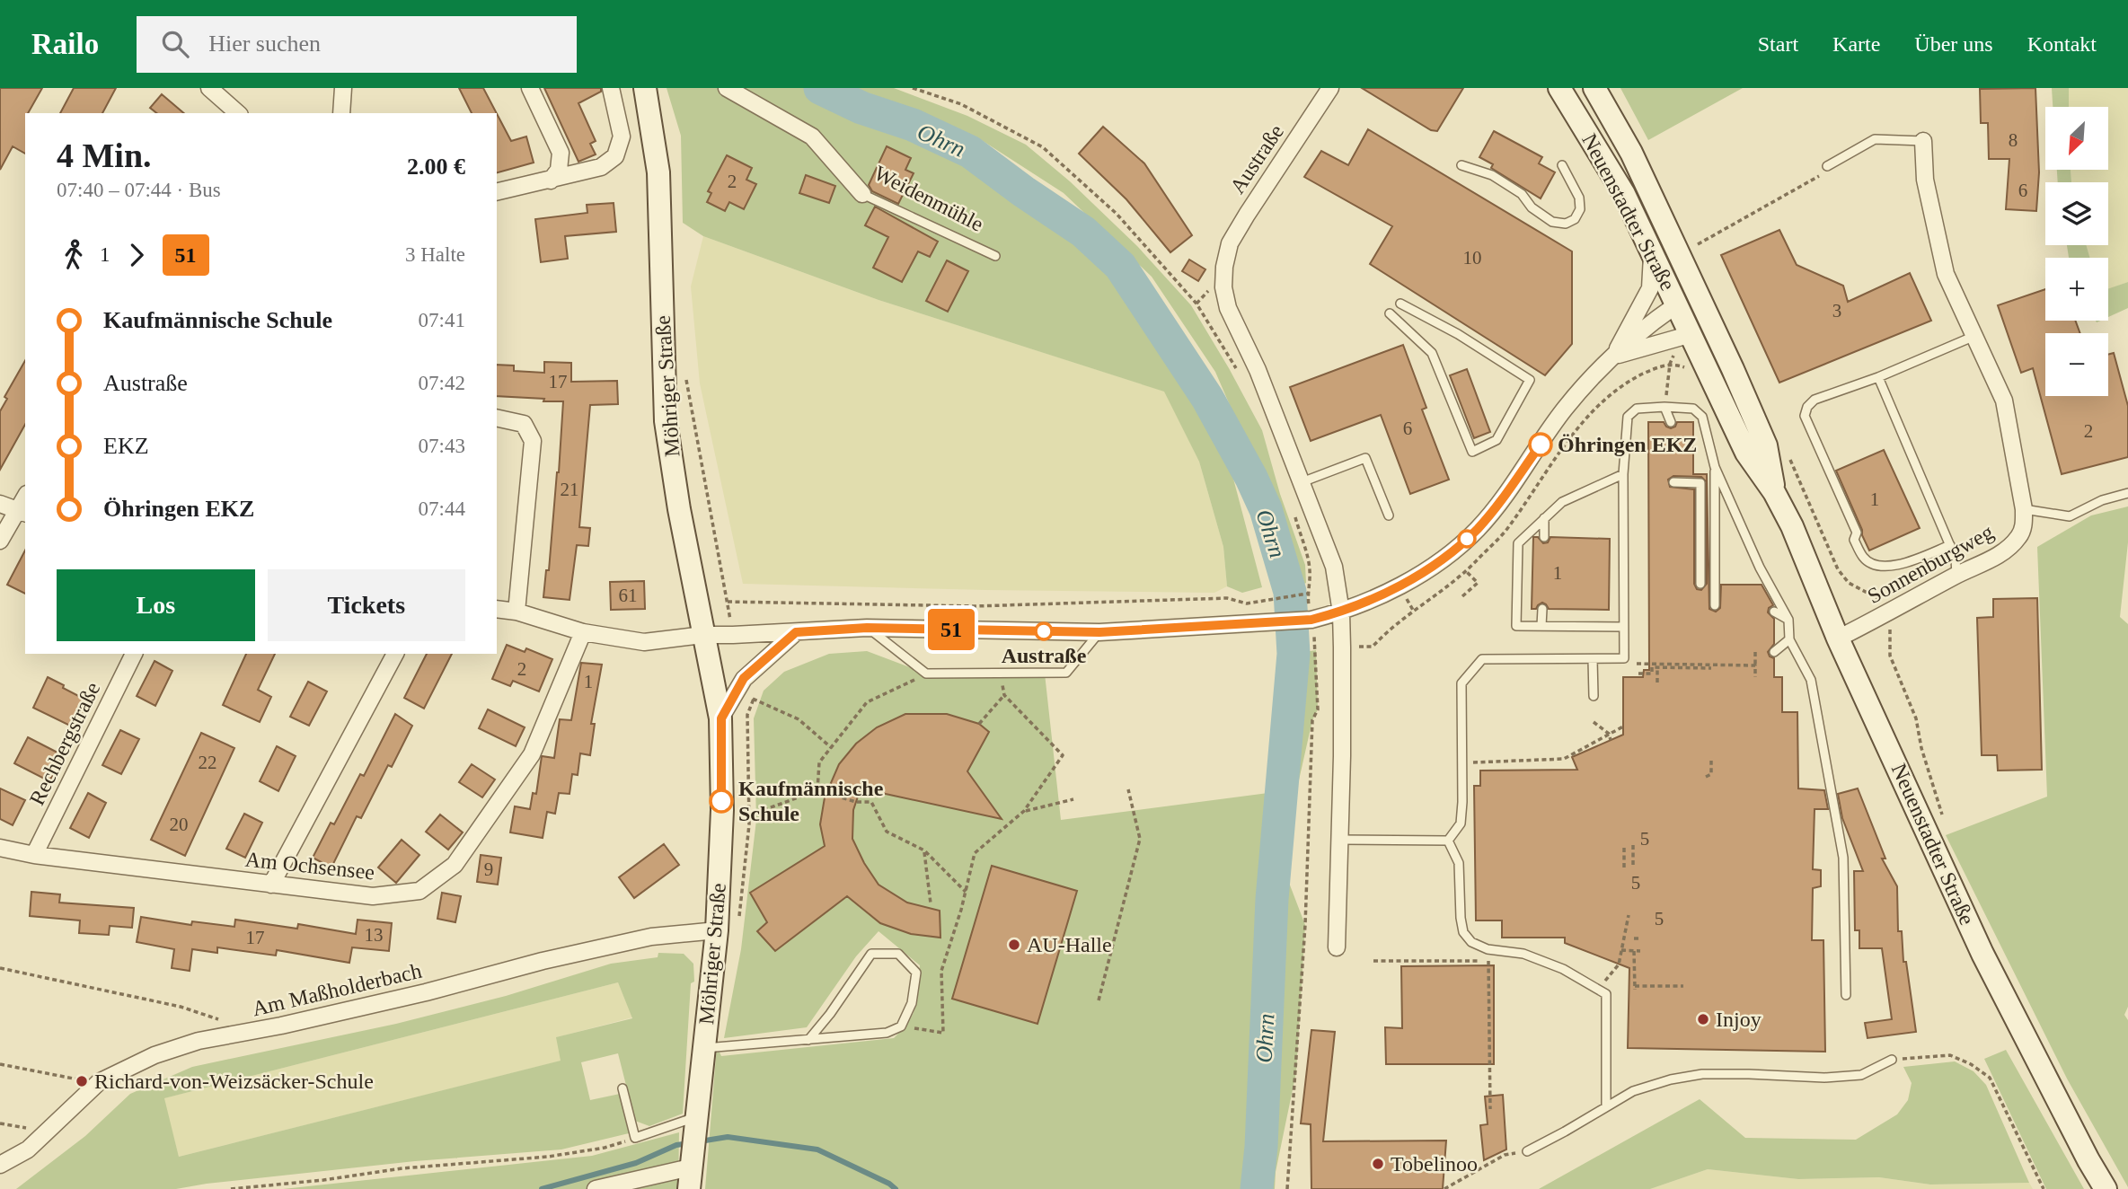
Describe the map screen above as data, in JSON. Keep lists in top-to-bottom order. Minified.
{"streets":{"main road":["Neuenstadter Straße","Möhriger Straße"],"street":["Austraße","Weidenmühle","Sonnenburgweg","Rechbergstraße","Am Ochsensee","Am Maßholderbach"]},"crossings":[["Neuenstadter Straße","Sonnenburgweg"],["Möhriger Straße","Am Maßholderbach"],["Rechbergstraße","Am Ochsensee"]],"water":["Ohrn"],"places":["Öhringen EKZ","Austraße","Kaufmännische Schule","AU-Halle","Injoy","Richard-von-Weizsäcker-Schule","Tobelinoo"],"lines":["bus line 51"],"house_numbers":["8","2","6","10","3","17","6","2","21","1","1","61","2","1","22","20","5","9","5","5","13","17"],"north":"bottom left","page":{"header":"Railo","search":"Hier suchen","nav":["Start","Karte","Über uns","Kontakt"],"on_map":"51","map_buttons":["+","−"],"heading":["4 Min.","07:40 – 07:44 · Bus","2.00 €"],"legs":["1","51","3 Halte"],"list":[{"name":"Kaufmännische Schule","value":"07:41"},{"name":"Austraße","value":"07:42"},{"name":"EKZ","value":"07:43"},{"name":"Öhringen EKZ","value":"07:44"}],"buttons":["Los","Tickets"]}}
